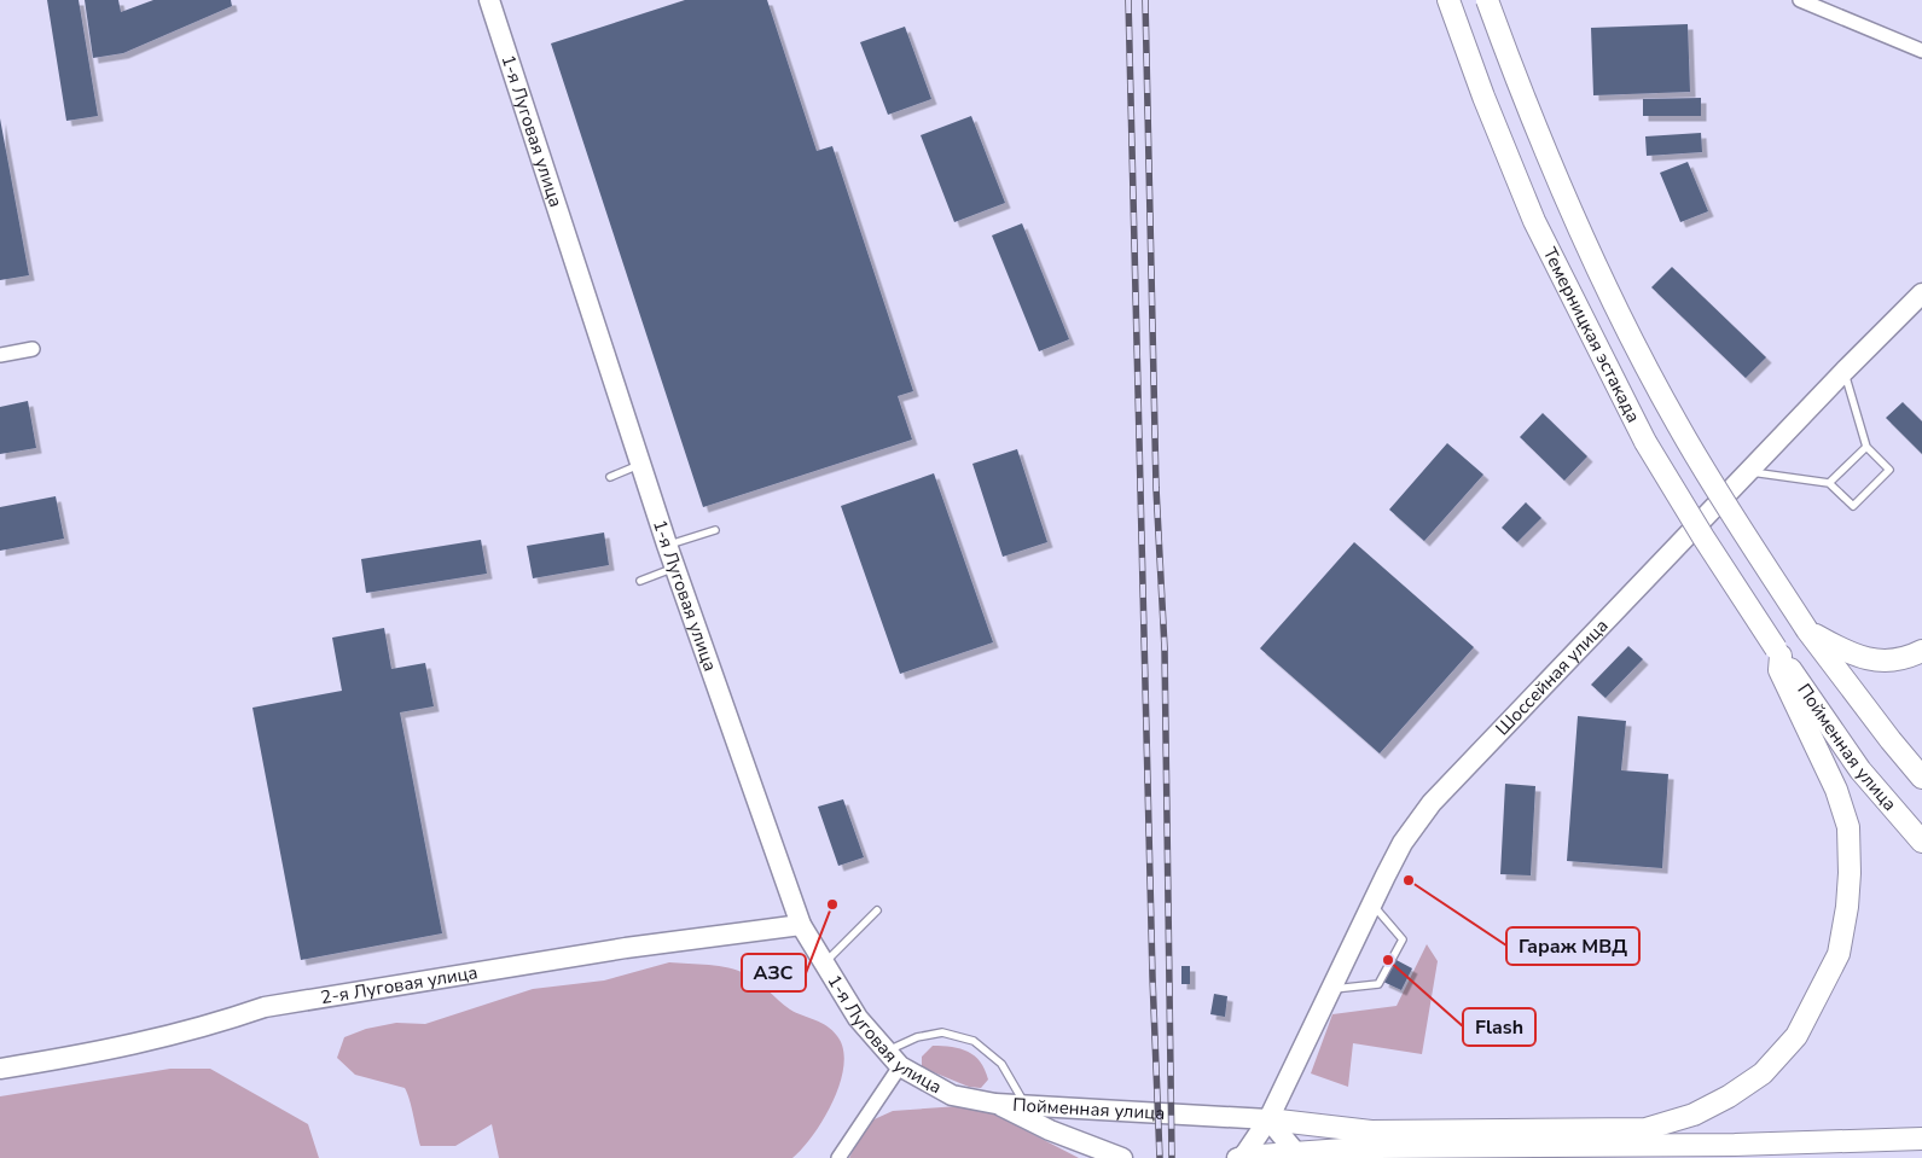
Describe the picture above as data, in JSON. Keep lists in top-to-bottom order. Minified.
{"streets":{"main road":["1-я Луговая улица","Темерницкая эстакада","Шоссейная улица","Пойменная улица","2-я Луговая улица"]},"crossings":[["1-я Луговая улица","Пойменная улица"],["1-я Луговая улица","2-я Луговая улица"],["Темерницкая эстакада","Пойменная улица"],["Шоссейная улица","Пойменная улица"]],"places":["Гараж МВД","АЗС","Flash"]}
